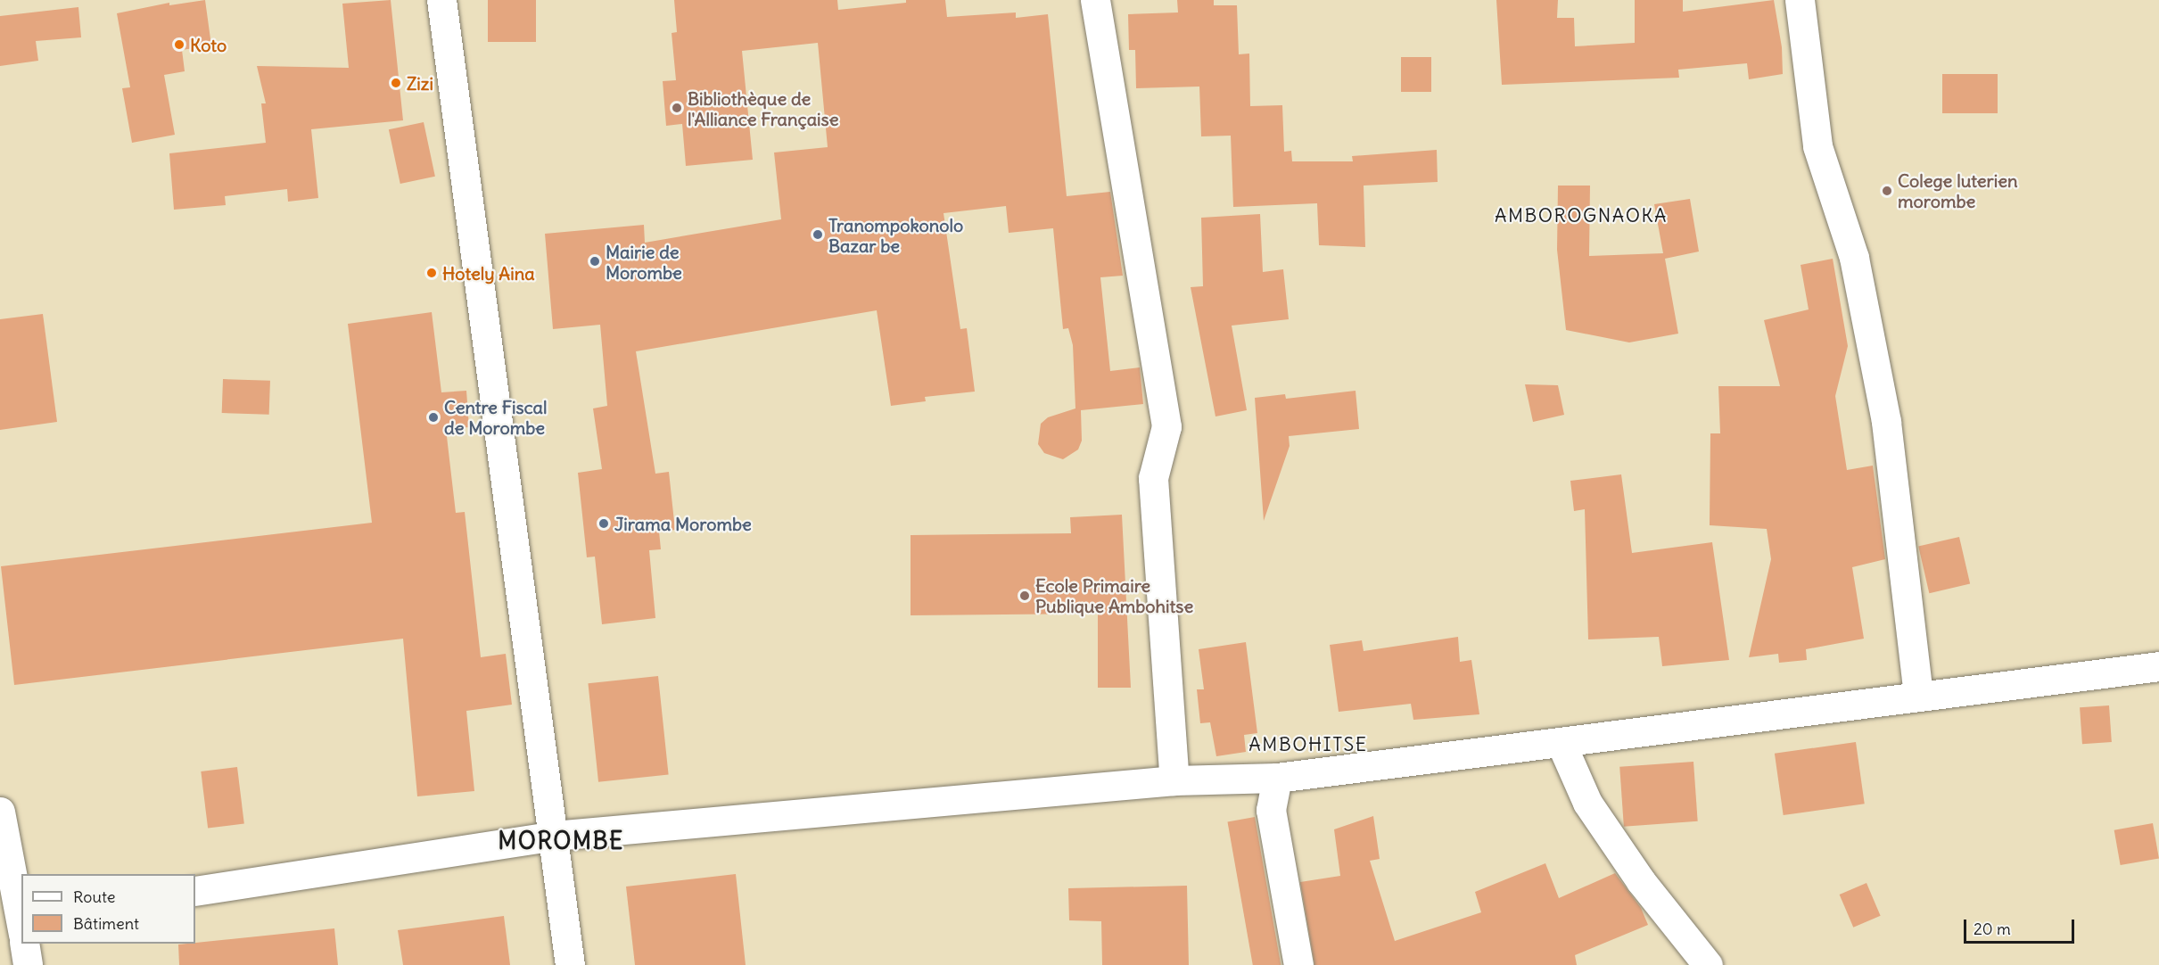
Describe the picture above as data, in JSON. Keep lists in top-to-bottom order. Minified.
{"districts":["AMBOROGNAOKA","AMBOHITSE","MOROMBE"],"places":["Koto","Zizi","Bibliothèque de l'Alliance Française","Colege luterien morombe","Tranompokonolo Bazar be","Mairie de Morombe","Hotely Aina","Centre Fiscal de Morombe","Jirama Morombe","Ecole Primaire Publique Ambohitse"],"legend":["Route","Bâtiment"],"scale_bar":"20 m"}
